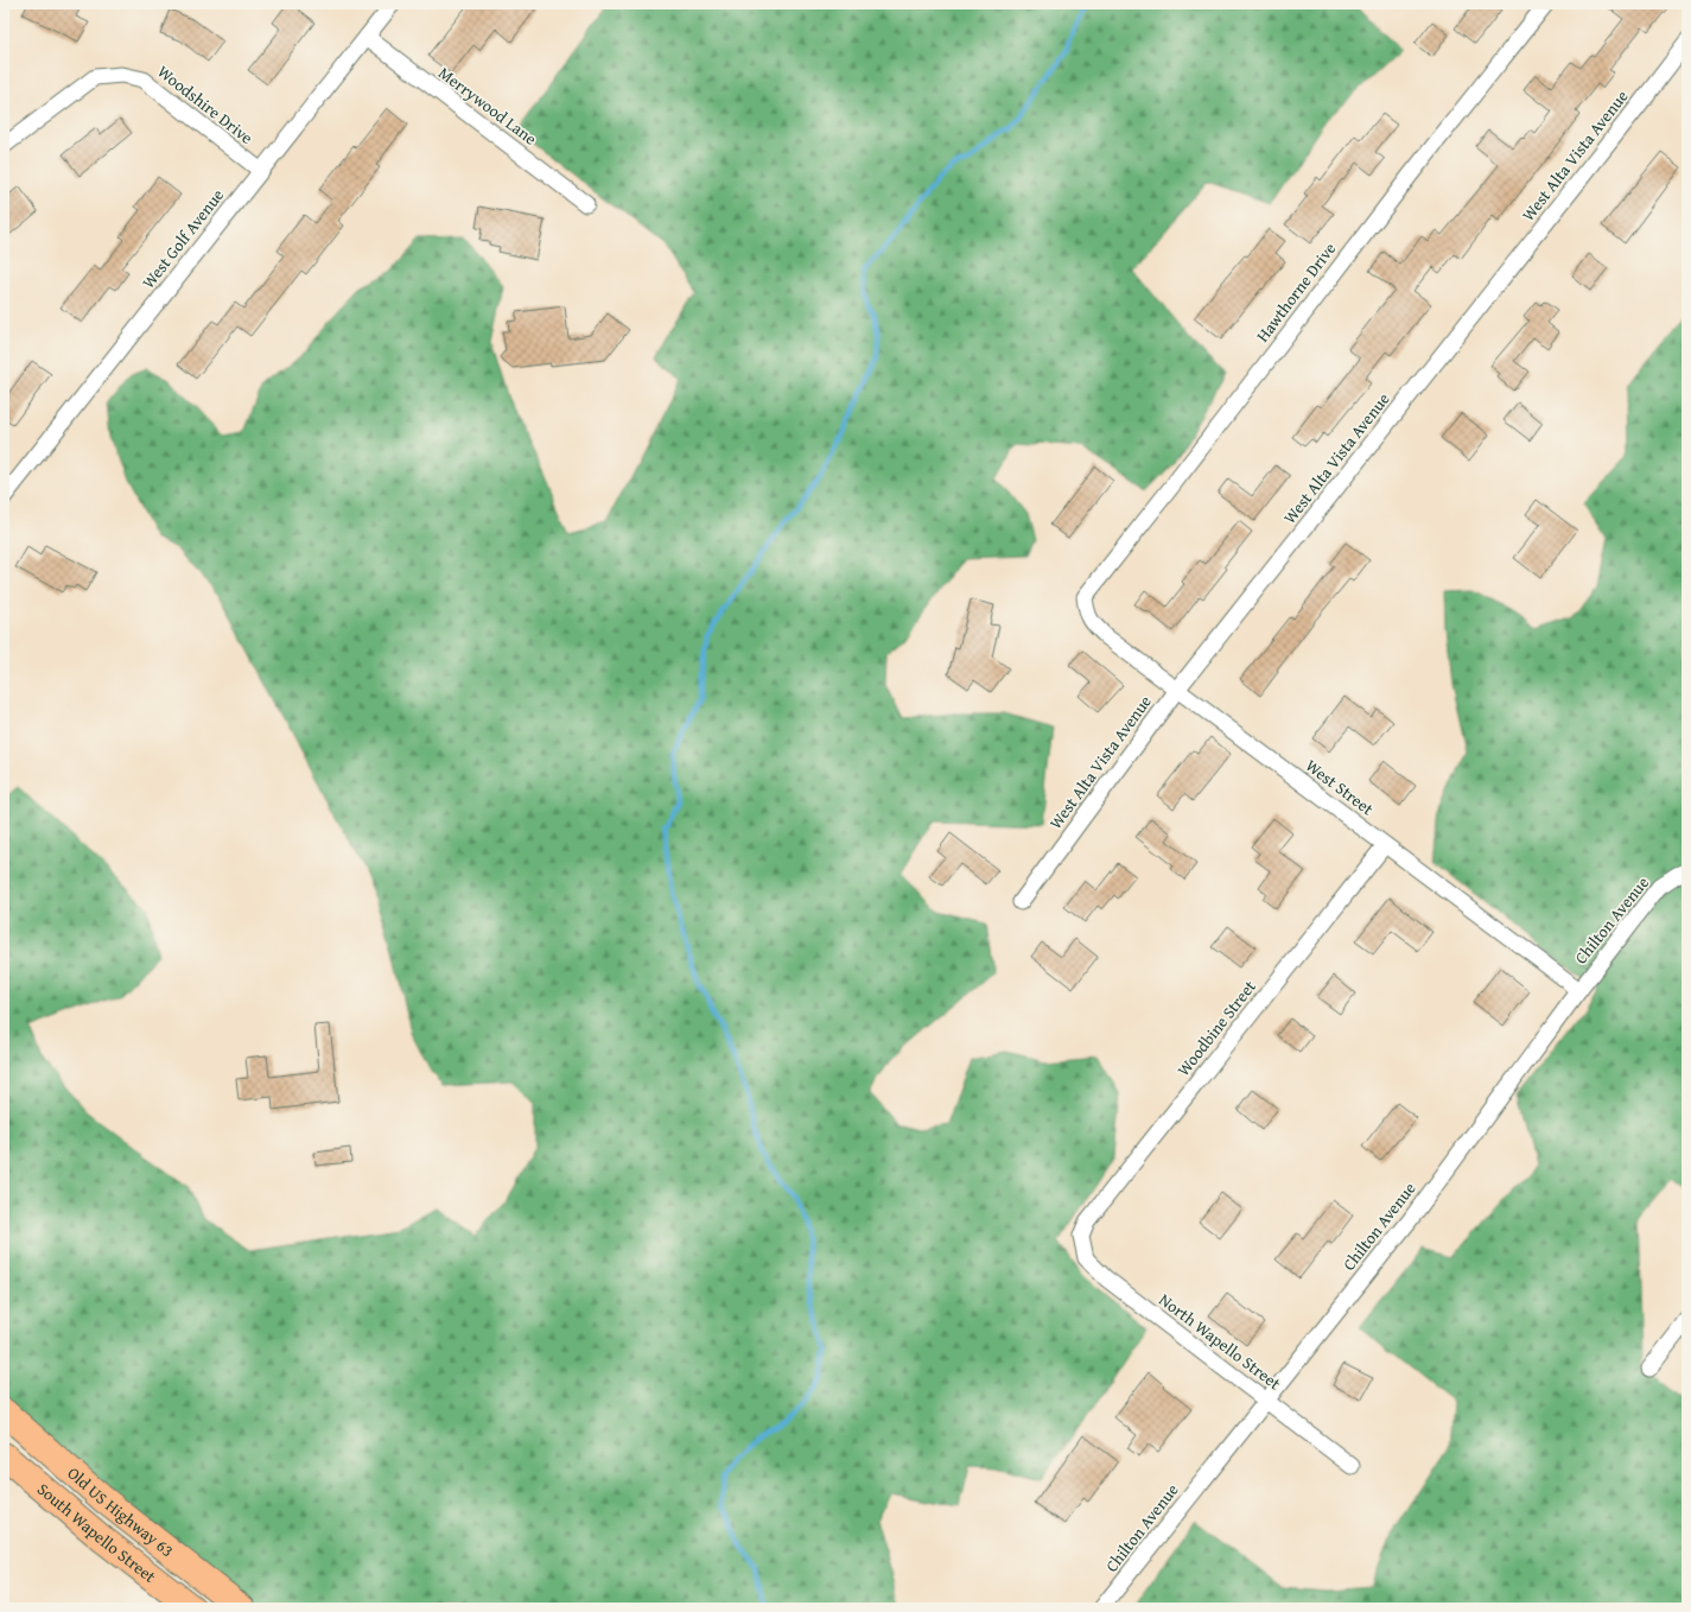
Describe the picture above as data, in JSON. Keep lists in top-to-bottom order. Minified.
{"streets":{"highway":["Old US Highway 63","South Wapello Street"],"street":["Woodshire Drive","Merrywood Lane","West Alta Vista Avenue","West Golf Avenue","Hawthorne Drive","West Street","Chilton Avenue","Woodbine Street","North Wapello Street"]},"crossings":[["Woodshire Drive","West Golf Avenue"],["Merrywood Lane","West Golf Avenue"],["West Alta Vista Avenue","West Street"],["Hawthorne Drive","West Street"],["West Street","Chilton Avenue"],["West Street","Woodbine Street"],["Chilton Avenue","North Wapello Street"],["Woodbine Street","North Wapello Street"]]}
